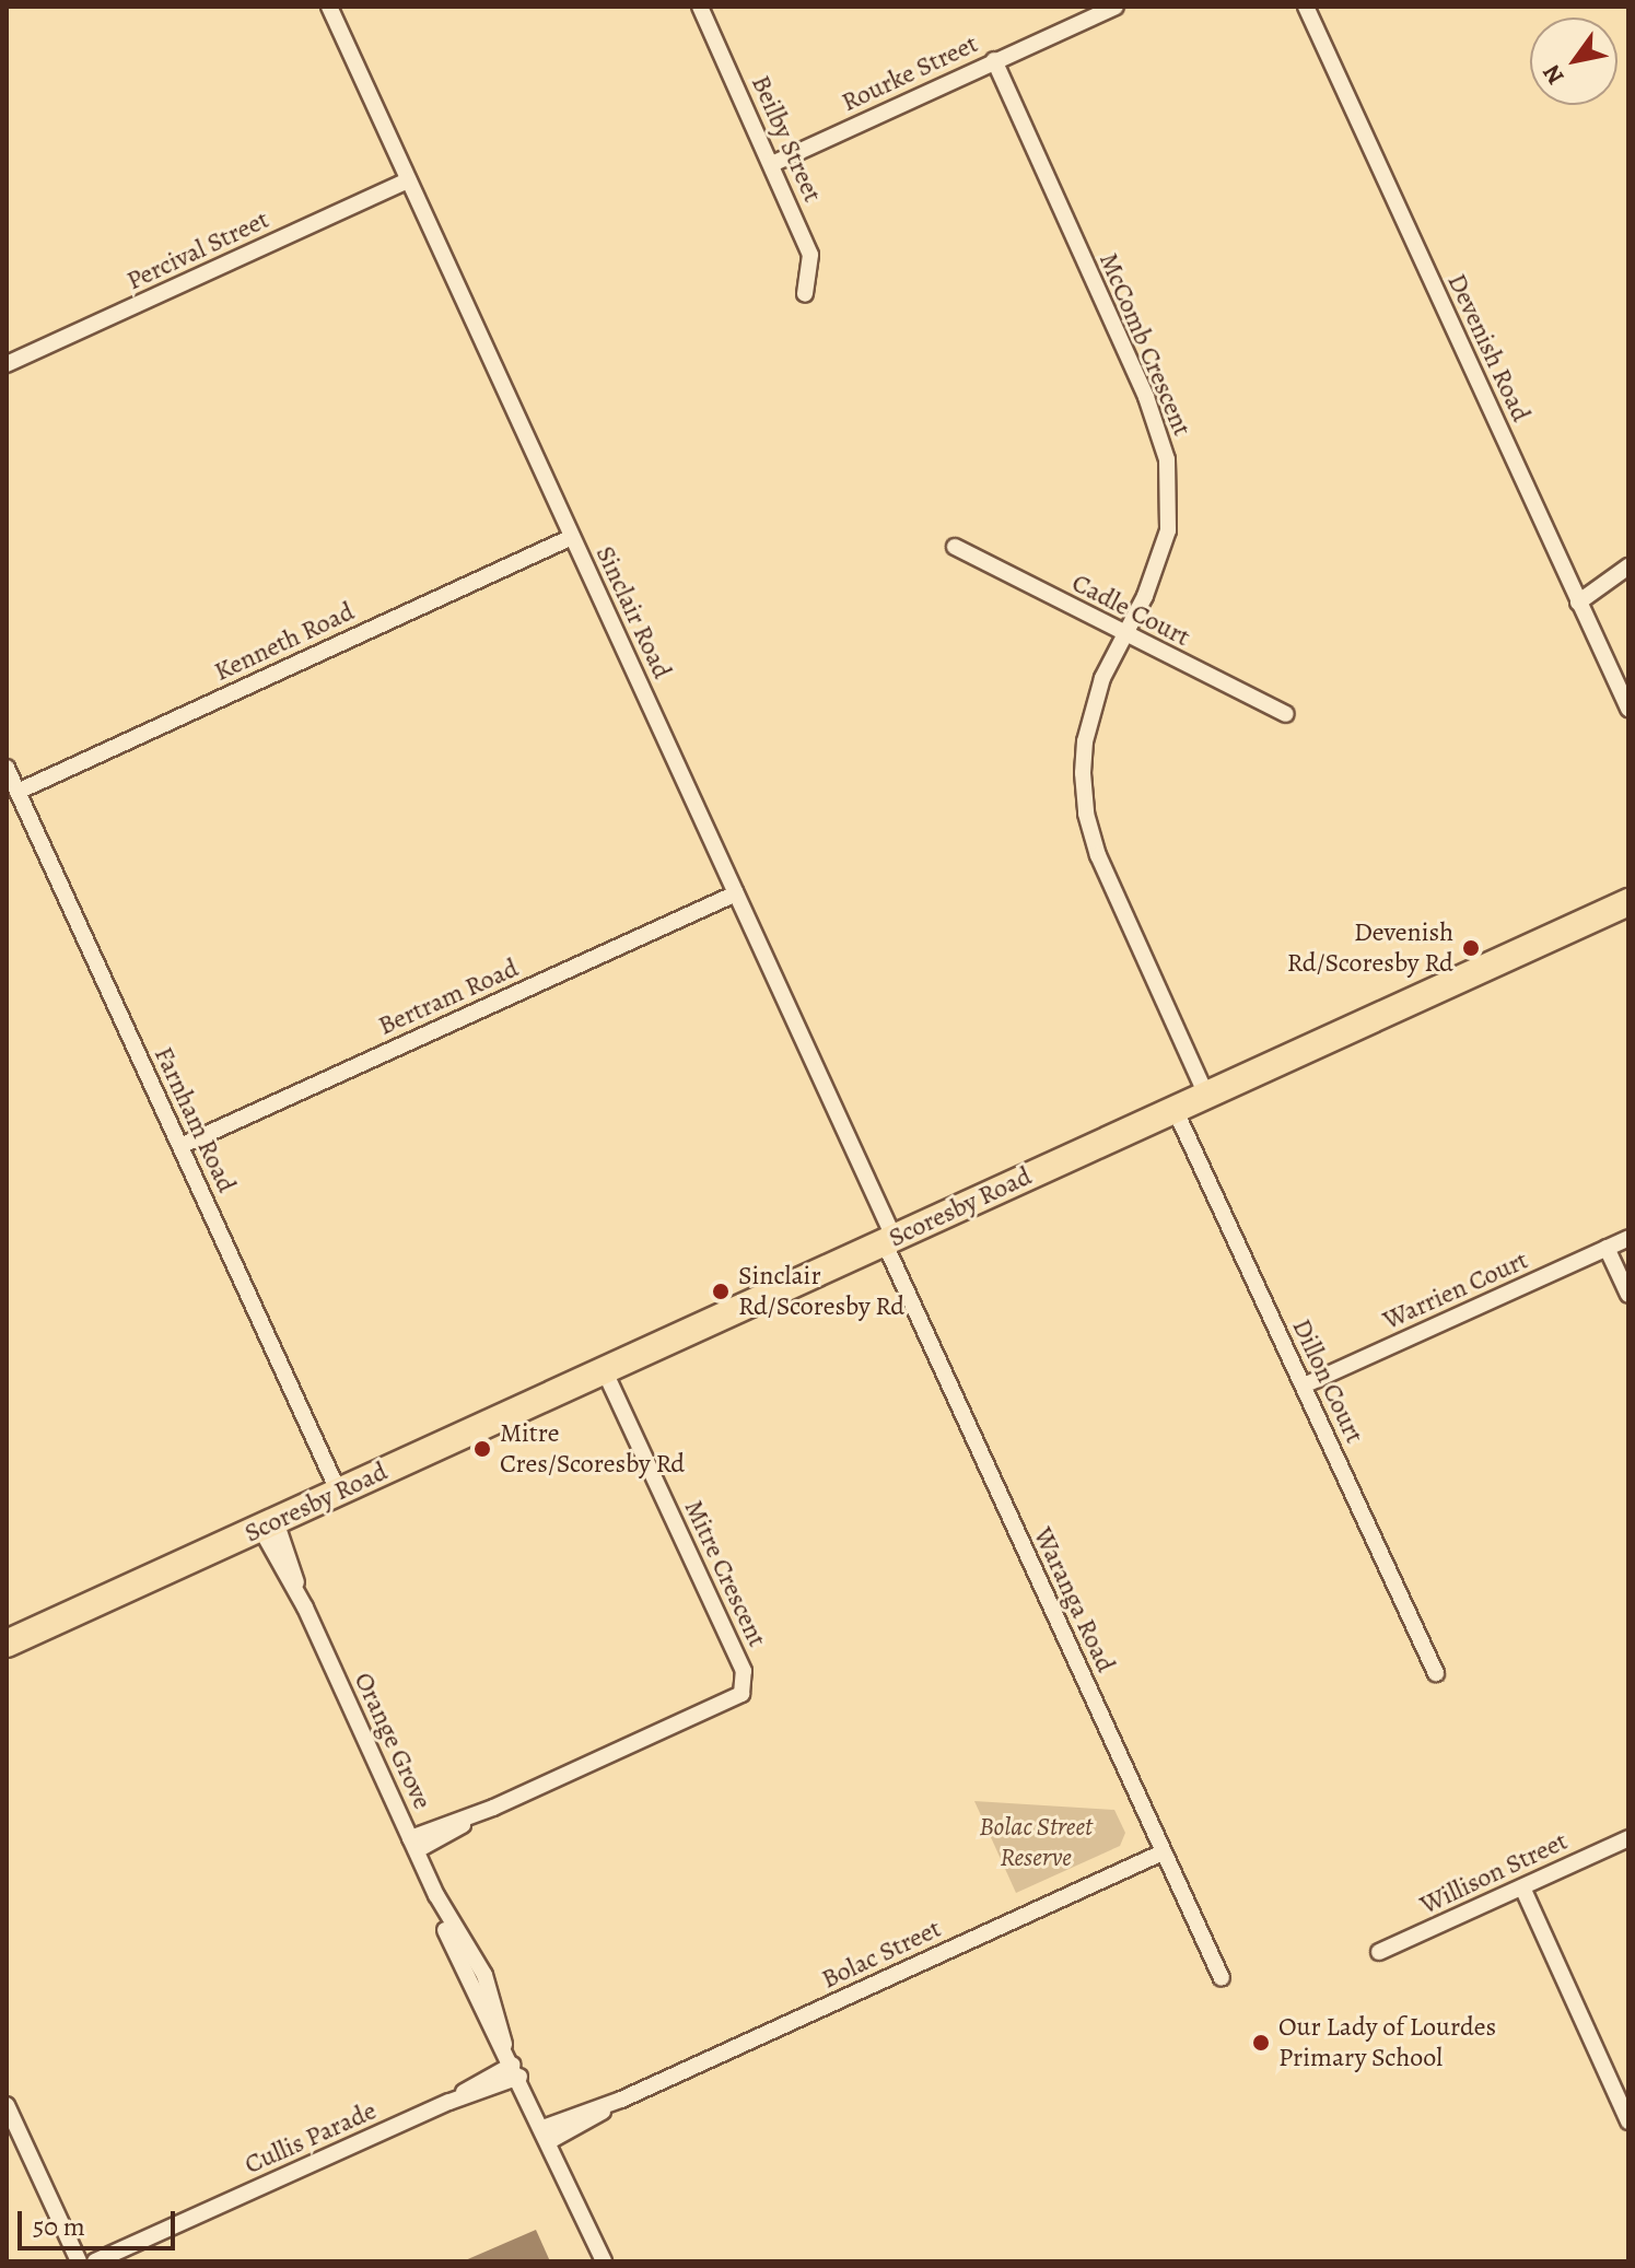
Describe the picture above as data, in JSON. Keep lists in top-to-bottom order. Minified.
{"streets":{"main road":["Scoresby Road"],"street":["Rourke Street","Beilby Street","Percival Street","McComb Crescent","Devenish Road","Cadle Court","Sinclair Road","Kenneth Road","Bertram Road","Farnham Road","Warrien Court","Dillon Court","Mitre Crescent","Waranga Road","Orange Grove","Willison Street","Bolac Street","Cullis Parade"]},"crossings":[["Rourke Street","Beilby Street"],["Rourke Street","McComb Crescent"],["Percival Street","Sinclair Road"],["McComb Crescent","Cadle Court"],["McComb Crescent","Scoresby Road"],["Sinclair Road","Kenneth Road"],["Sinclair Road","Bertram Road"],["Sinclair Road","Scoresby Road"],["Sinclair Road","Waranga Road"],["Kenneth Road","Farnham Road"],["Bertram Road","Farnham Road"],["Farnham Road","Scoresby Road"],["Scoresby Road","Dillon Court"],["Scoresby Road","Mitre Crescent"],["Scoresby Road","Waranga Road"],["Scoresby Road","Orange Grove"],["Warrien Court","Dillon Court"],["Mitre Crescent","Orange Grove"],["Waranga Road","Bolac Street"],["Orange Grove","Bolac Street"],["Orange Grove","Cullis Parade"]],"parks":["Bolac Street Reserve"],"places":["Devenish Rd/Scoresby Rd","Sinclair Rd/Scoresby Rd","Mitre Cres/Scoresby Rd","Our Lady of Lourdes Primary School"],"scale_bar":"50 m","north":"bottom left"}
